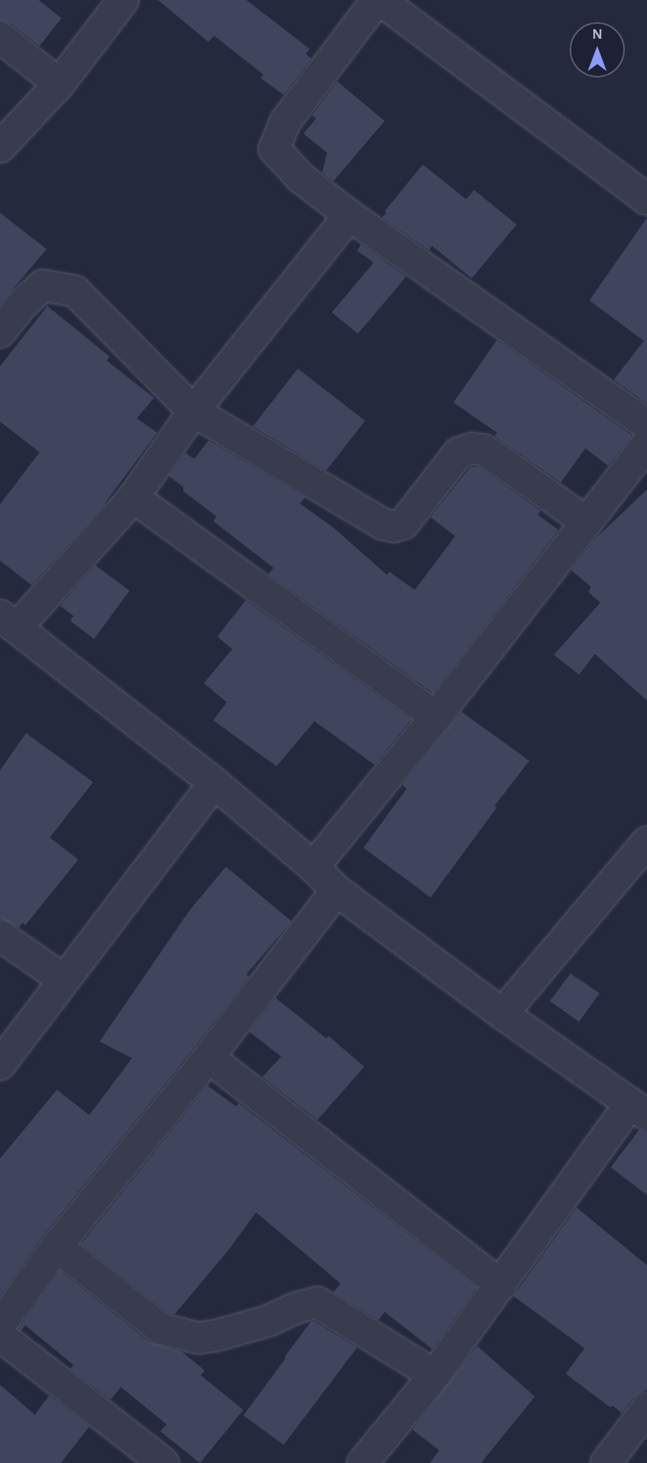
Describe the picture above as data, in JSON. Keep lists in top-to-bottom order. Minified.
{"north":"top"}
